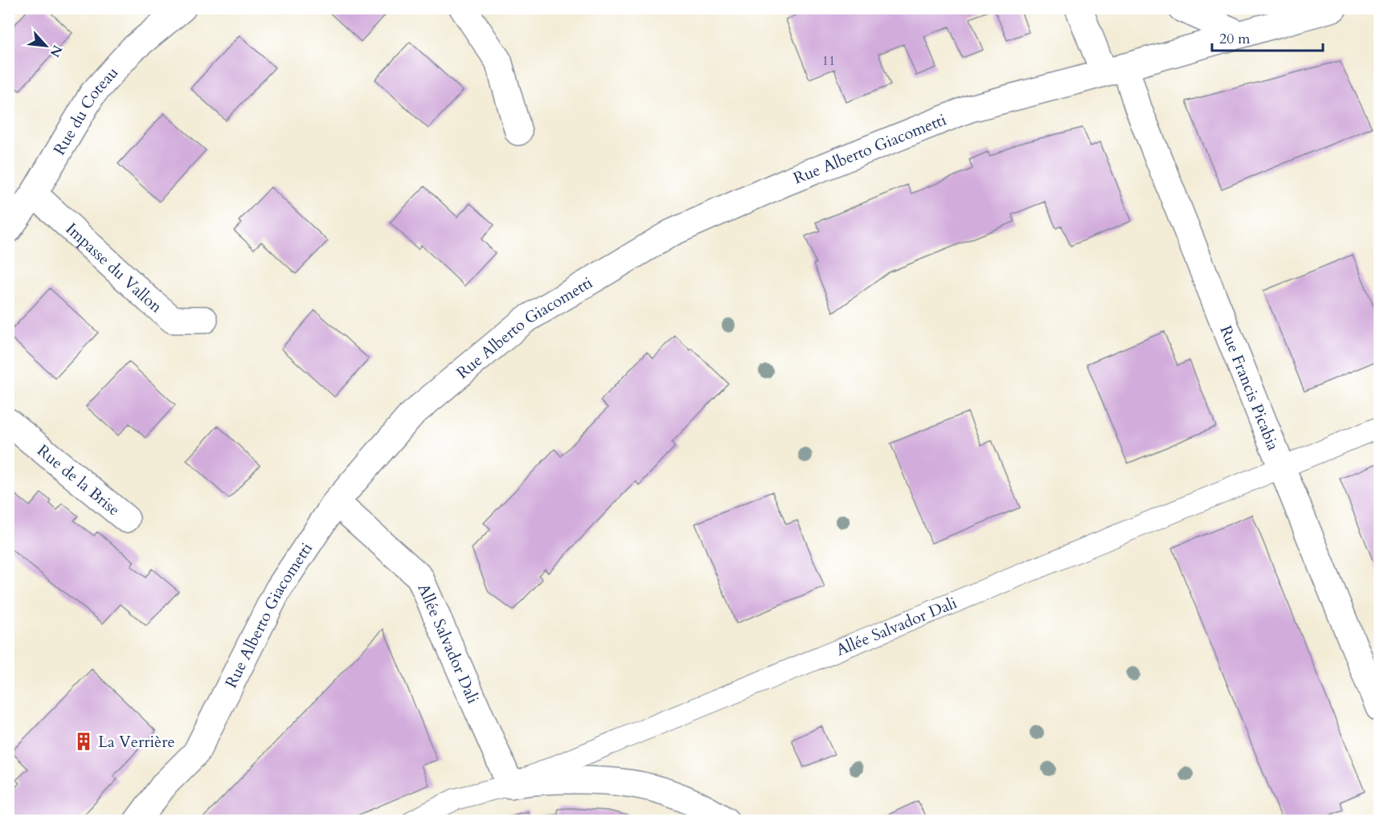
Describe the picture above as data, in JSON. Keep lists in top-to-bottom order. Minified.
{"streets":{"street":["Rue du Coteau","Rue Alberto Giacometti","Impasse du Vallon","Rue Francis Picabia","Rue de la Brise","Allée Salvador Dali"]},"crossings":[["Rue du Coteau","Impasse du Vallon"],["Rue Alberto Giacometti","Rue Francis Picabia"],["Rue Alberto Giacometti","Allée Salvador Dali"],["Rue Francis Picabia","Allée Salvador Dali"]],"places":{"building":["La Verrière"]},"house_numbers":["11"],"scale_bar":"20 m","north":"bottom right"}
